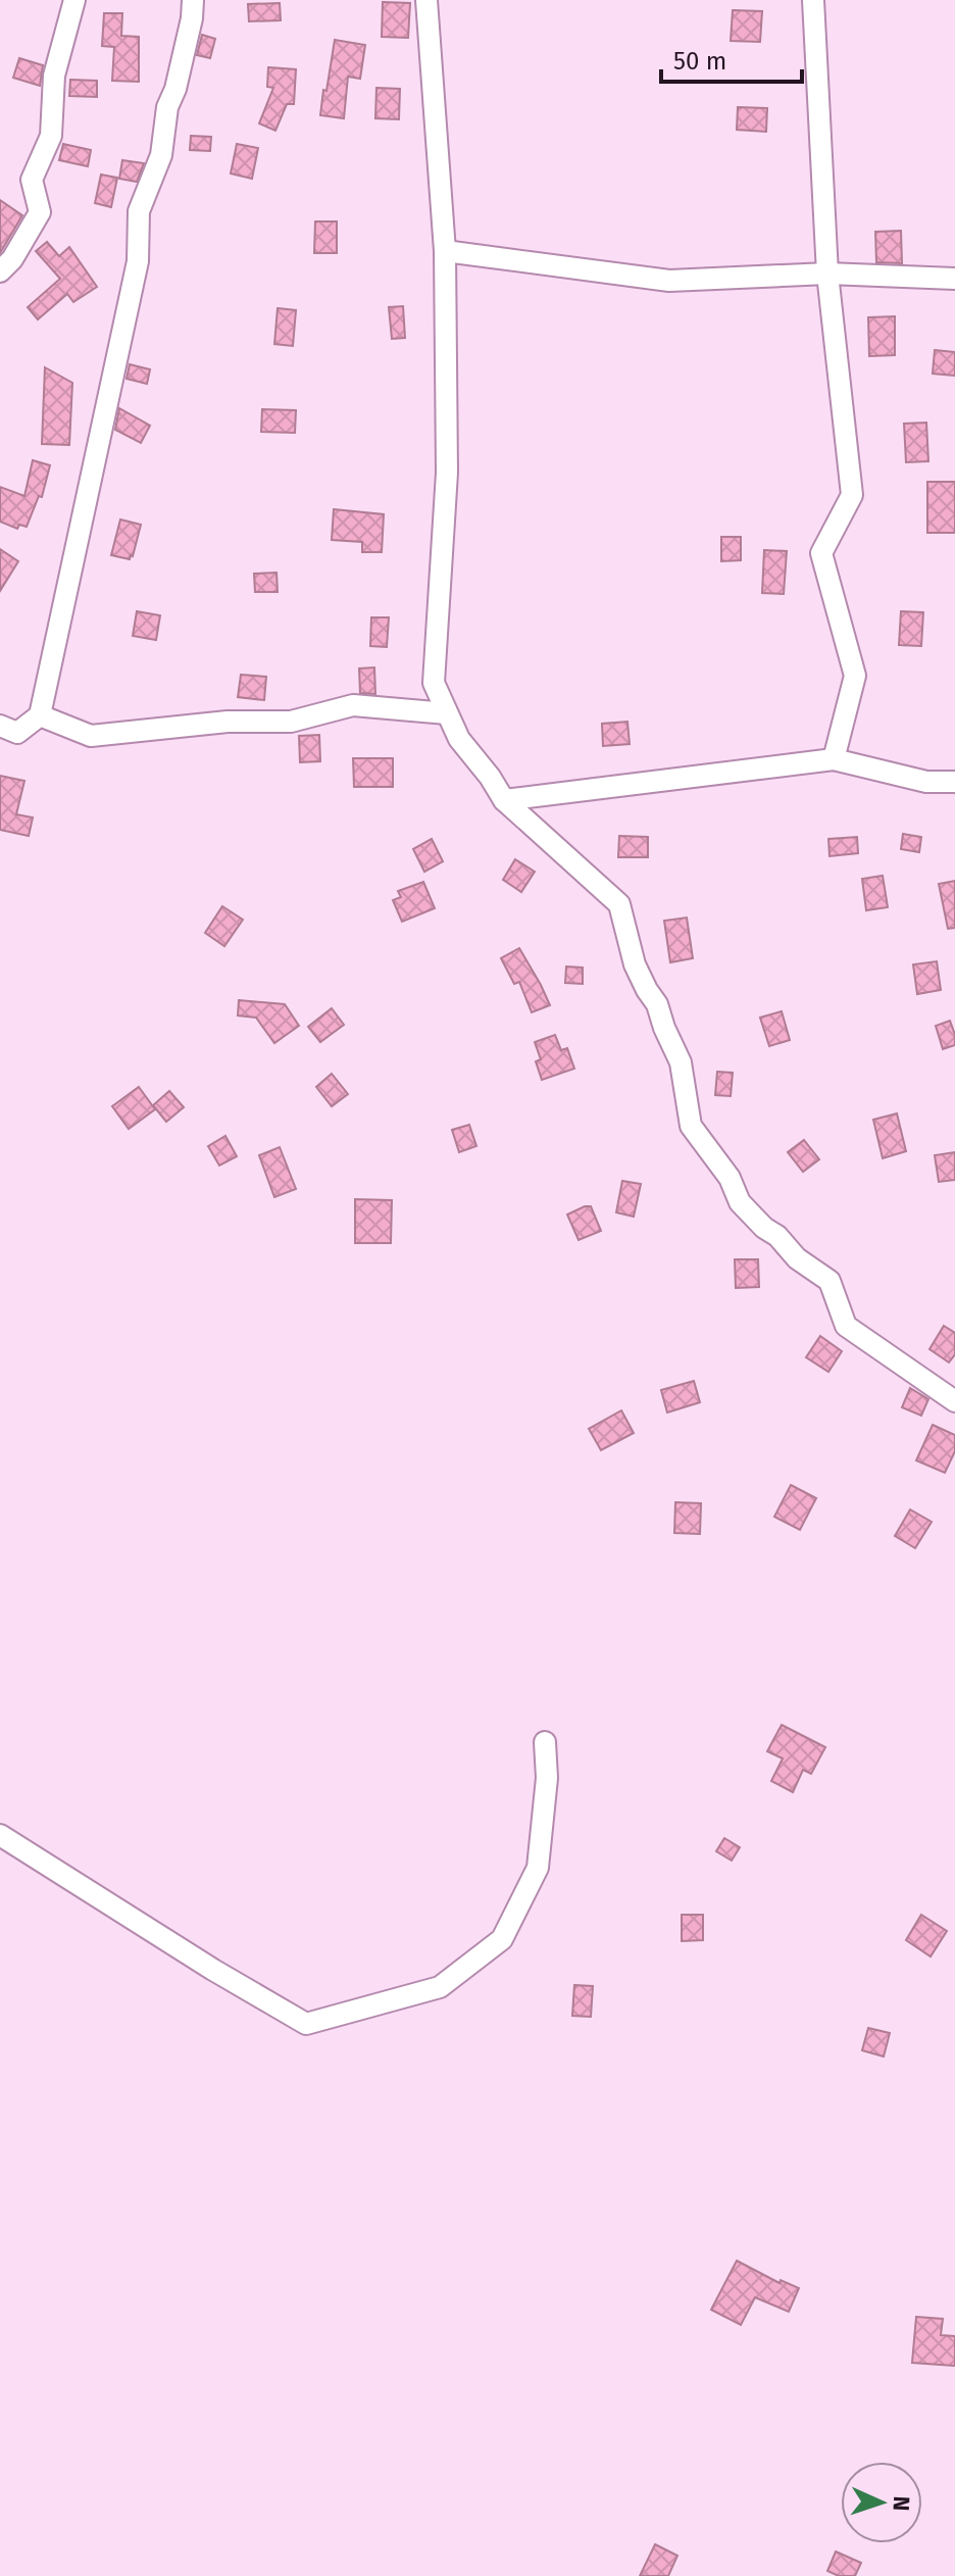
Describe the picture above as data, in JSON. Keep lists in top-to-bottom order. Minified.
{"scale_bar":"50 m","north":"right"}
